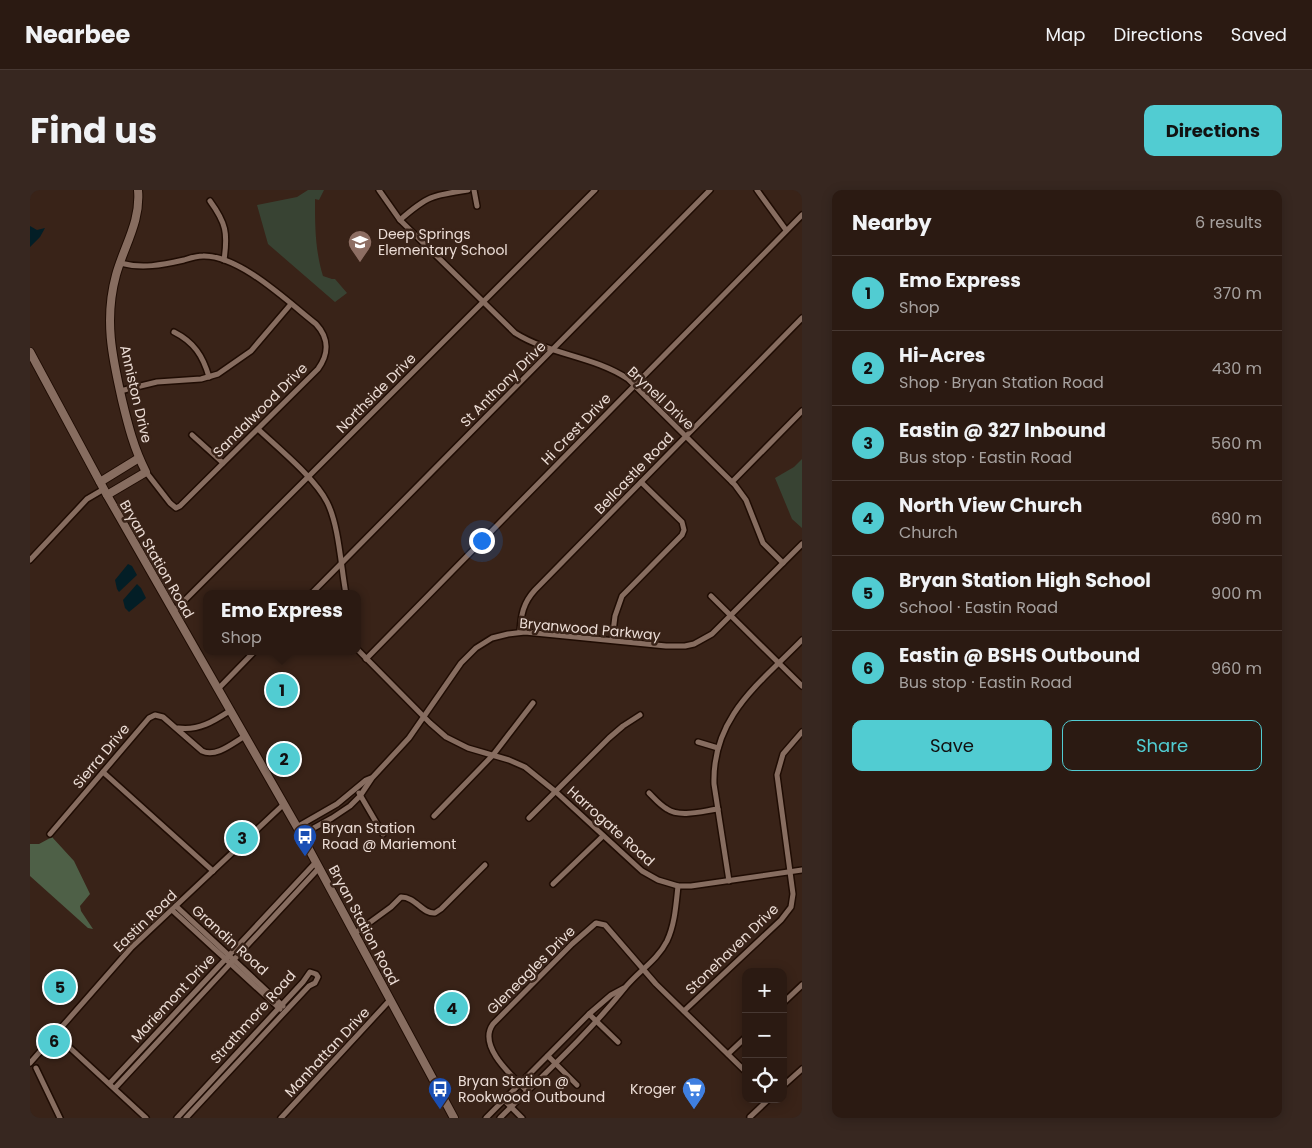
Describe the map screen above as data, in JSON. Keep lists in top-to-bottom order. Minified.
{"streets":{"main road":["Anniston Drive","Bryan Station Road"],"street":["St Anthony Drive","Northside Drive","Brynell Drive","Sandalwood Drive","Hi Crest Drive","Bellcastle Road","Bryanwood Parkway","Sierra Drive","Harrogate Road","Eastin Road","Grandin Road","Stonehaven Drive","Gleneagles Drive","Mariemont Drive","Strathmore Road","Manhattan Drive"]},"crossings":[["St Anthony Drive","Brynell Drive"],["Northside Drive","Brynell Drive"],["Northside Drive","Bryan Station Road"],["Anniston Drive","Sandalwood Drive"],["Anniston Drive","Bryan Station Road"],["Brynell Drive","Hi Crest Drive"],["Brynell Drive","Bellcastle Road"],["Brynell Drive","Bryanwood Parkway"],["Hi Crest Drive","Harrogate Road"],["Bellcastle Road","Bryanwood Parkway"],["Bryan Station Road","Bryanwood Parkway"],["Bryan Station Road","Sierra Drive"],["Bryan Station Road","Eastin Road"],["Bryan Station Road","Mariemont Drive"],["Bryan Station Road","Manhattan Drive"],["Bryanwood Parkway","Harrogate Road"],["Harrogate Road","Stonehaven Drive"],["Eastin Road","Grandin Road"],["Grandin Road","Mariemont Drive"],["Grandin Road","Strathmore Road"]],"places":{"school or university":["Deep Springs Elementary School"],"bus stop":["Bryan Station Road @ Mariemont","Bryan Station @ Rookwood Outbound"],"supermarket":["Kroger"]},"page":{"header":"Nearbee","nav":["Map","Directions","Saved"],"title":"Find us","buttons":["Directions",["Save","Share"]],"heading":["Nearby","6 results"],"list":[{"mark":"1","name":"Emo Express","note":"Shop","value":"370 m"},{"mark":"2","name":"Hi-Acres","note":"Shop · Bryan Station Road","value":"430 m"},{"mark":"3","name":"Eastin @ 327 Inbound","note":"Bus stop · Eastin Road","value":"560 m"},{"mark":"4","name":"North View Church","note":"Church","value":"690 m"},{"mark":"5","name":"Bryan Station High School","note":"School · Eastin Road","value":"900 m"},{"mark":"6","name":"Eastin @ BSHS Outbound","note":"Bus stop · Eastin Road","value":"960 m"}],"popup":["Emo Express","Shop"],"pins":["1","2","3","5","4","6"],"map_buttons":["+","−"]}}
